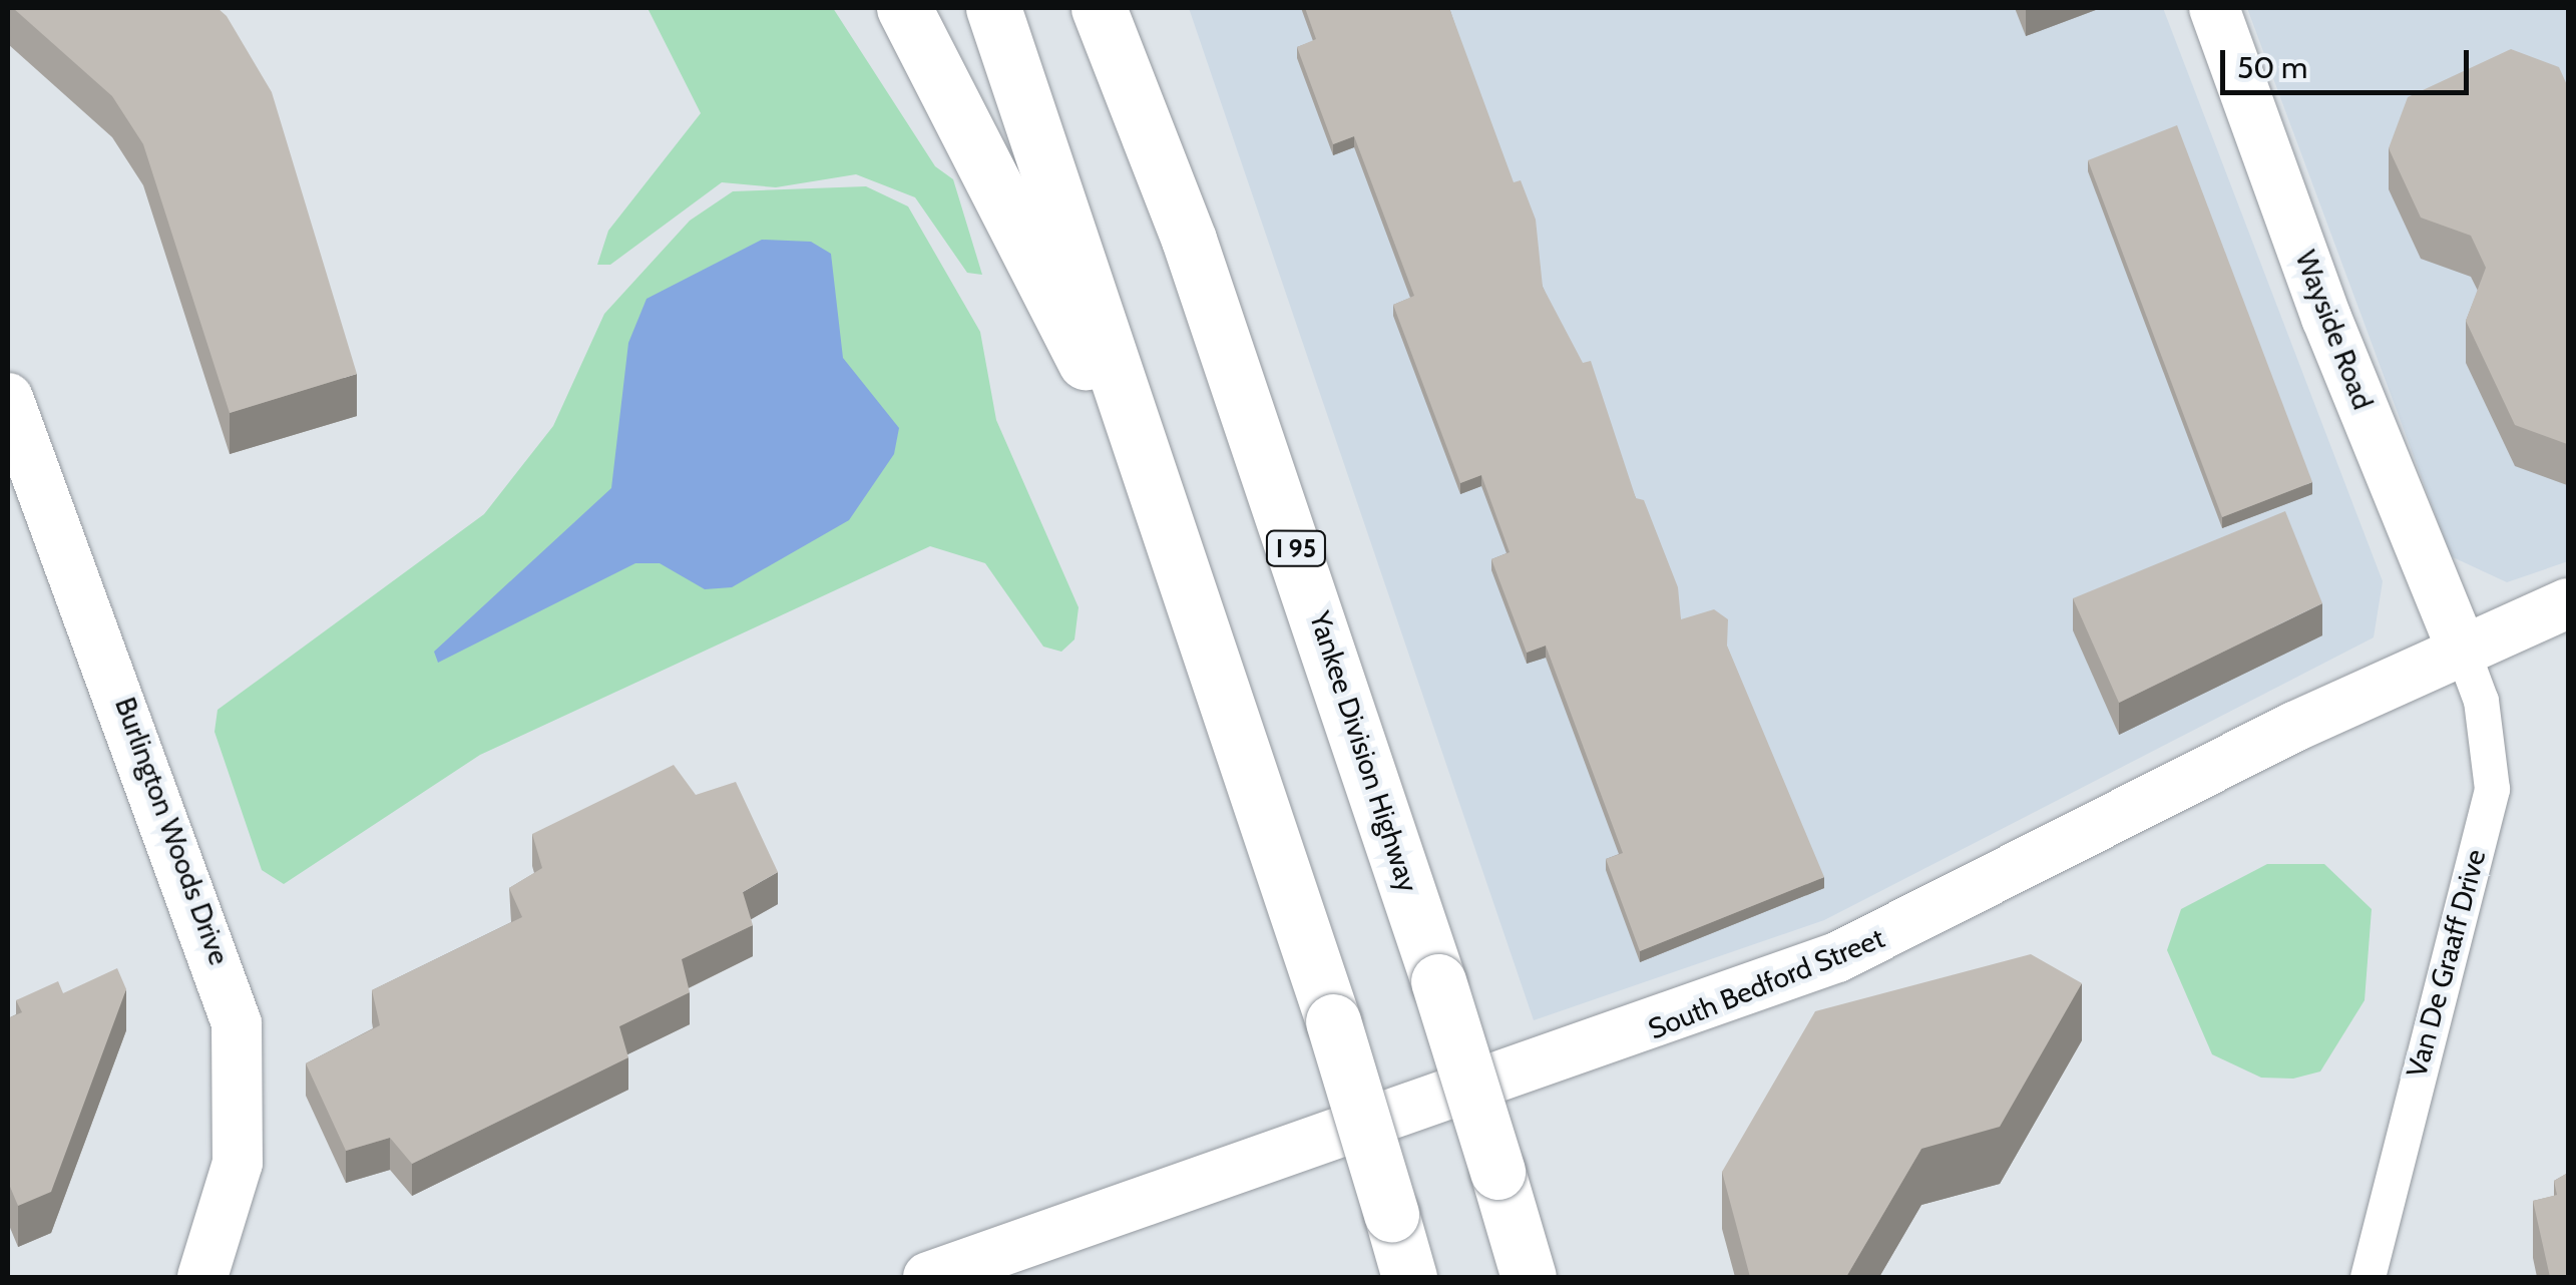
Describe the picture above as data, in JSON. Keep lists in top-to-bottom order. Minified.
{"streets":{"highway":["I 95","Yankee Division Highway"],"main road":["Wayside Road","Burlington Woods Drive","South Bedford Street"],"street":["Van De Graaff Drive"]},"crossings":[["Wayside Road","Van De Graaff Drive"],["Wayside Road","South Bedford Street"],["Van De Graaff Drive","South Bedford Street"]],"scale_bar":"50 m"}
